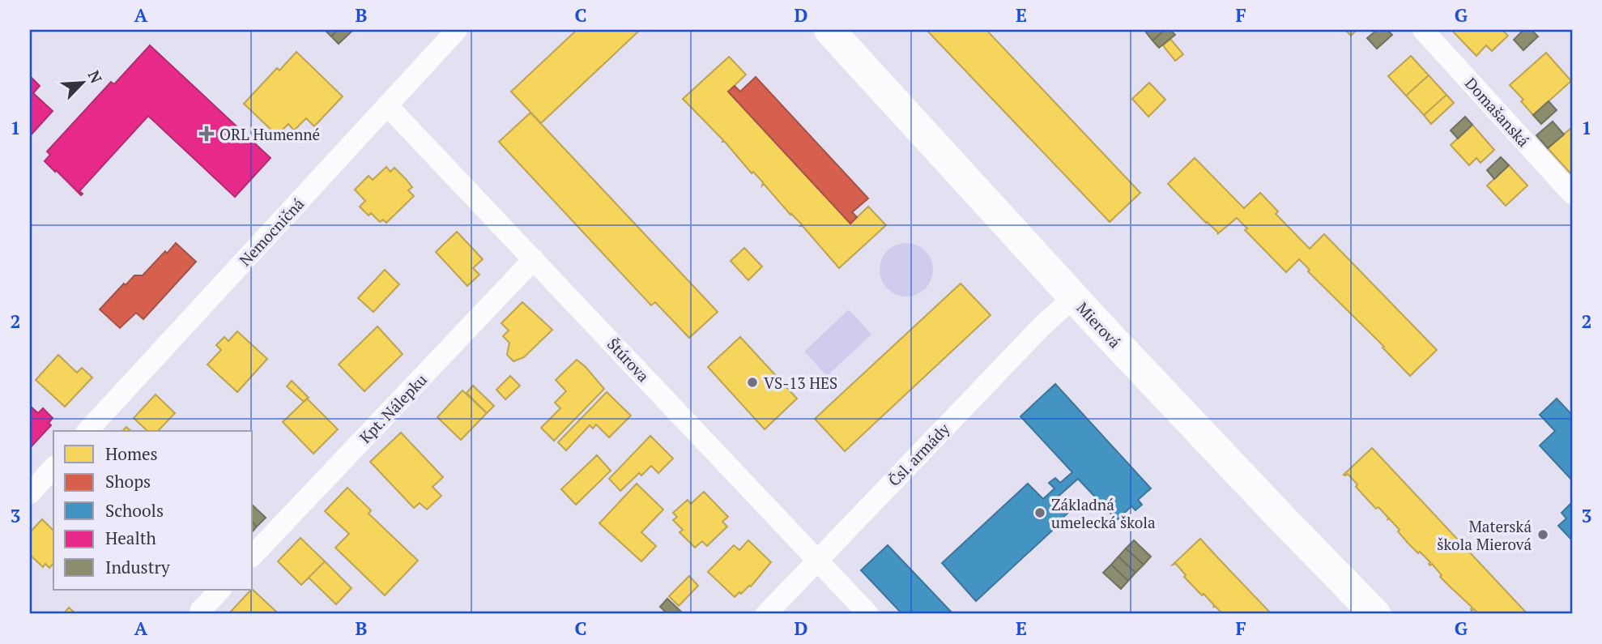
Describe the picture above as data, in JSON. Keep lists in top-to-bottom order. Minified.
{"streets":{"main road":["Mierová"],"street":["Domašanská","Nemocničná","Štúrova","Kpt. Nálepku","Čsl. armády"]},"crossings":[["Nemocničná","Štúrova"],["Mierová","Čsl. armády"],["Štúrova","Kpt. Nálepku"],["Štúrova","Čsl. armády"]],"places":{"health":["ORL Humenné"],"other":["VS-13 HES","Základná umelecká škola","Materská škola Mierová"]},"legend":["Homes","Shops","Schools","Health","Industry"],"north":"top right","grid":{"columns":["A","B","C","D","E","F","G"],"rows":["1","2","3"]}}
